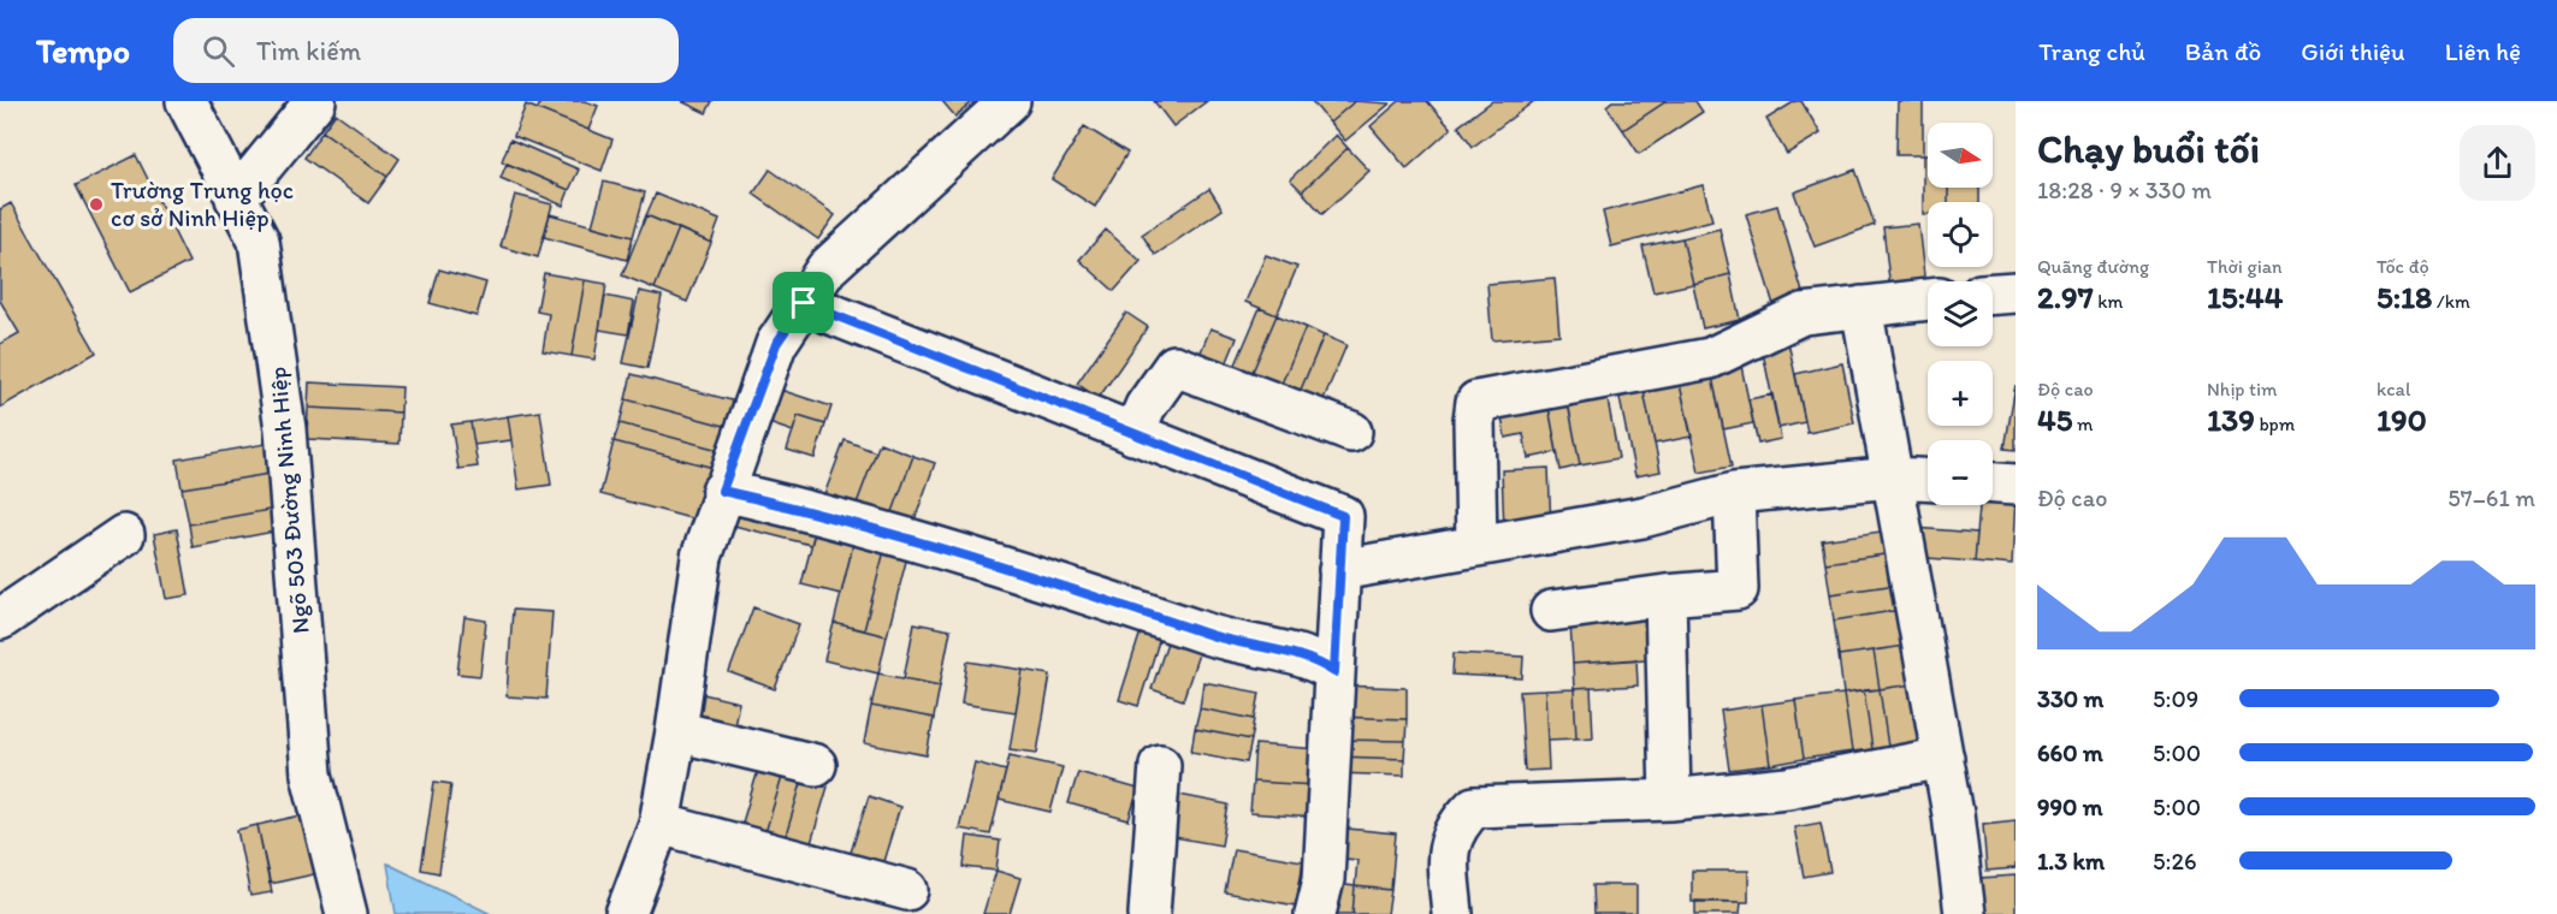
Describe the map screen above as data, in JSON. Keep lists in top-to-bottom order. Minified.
{"streets":{"street":["Ngõ 503 Đường Ninh Hiệp"]},"places":["Trường Trung học cơ sở Ninh Hiệp"],"north":"right","page":{"header":"Tempo","search":"Tìm kiếm","nav":["Trang chủ","Bản đồ","Giới thiệu","Liên hệ"],"heading":["Chạy buổi tối","18:28 · 9 × 330 m"],"map_buttons":["+","−"],"stats":[["Quãng đường","2.97 km"],["Thời gian","15:44"],["Tốc độ","5:18 /km"],["Độ cao","45 m"],["Nhịp tim","139 bpm"],["kcal","190"]],"chart":["Độ cao","57–61 m"],"list":[{"name":"330 m","note":"5:09"},{"name":"660 m","note":"5:00"},{"name":"990 m","note":"5:00"},{"name":"1.3 km","note":"5:26"}]}}
